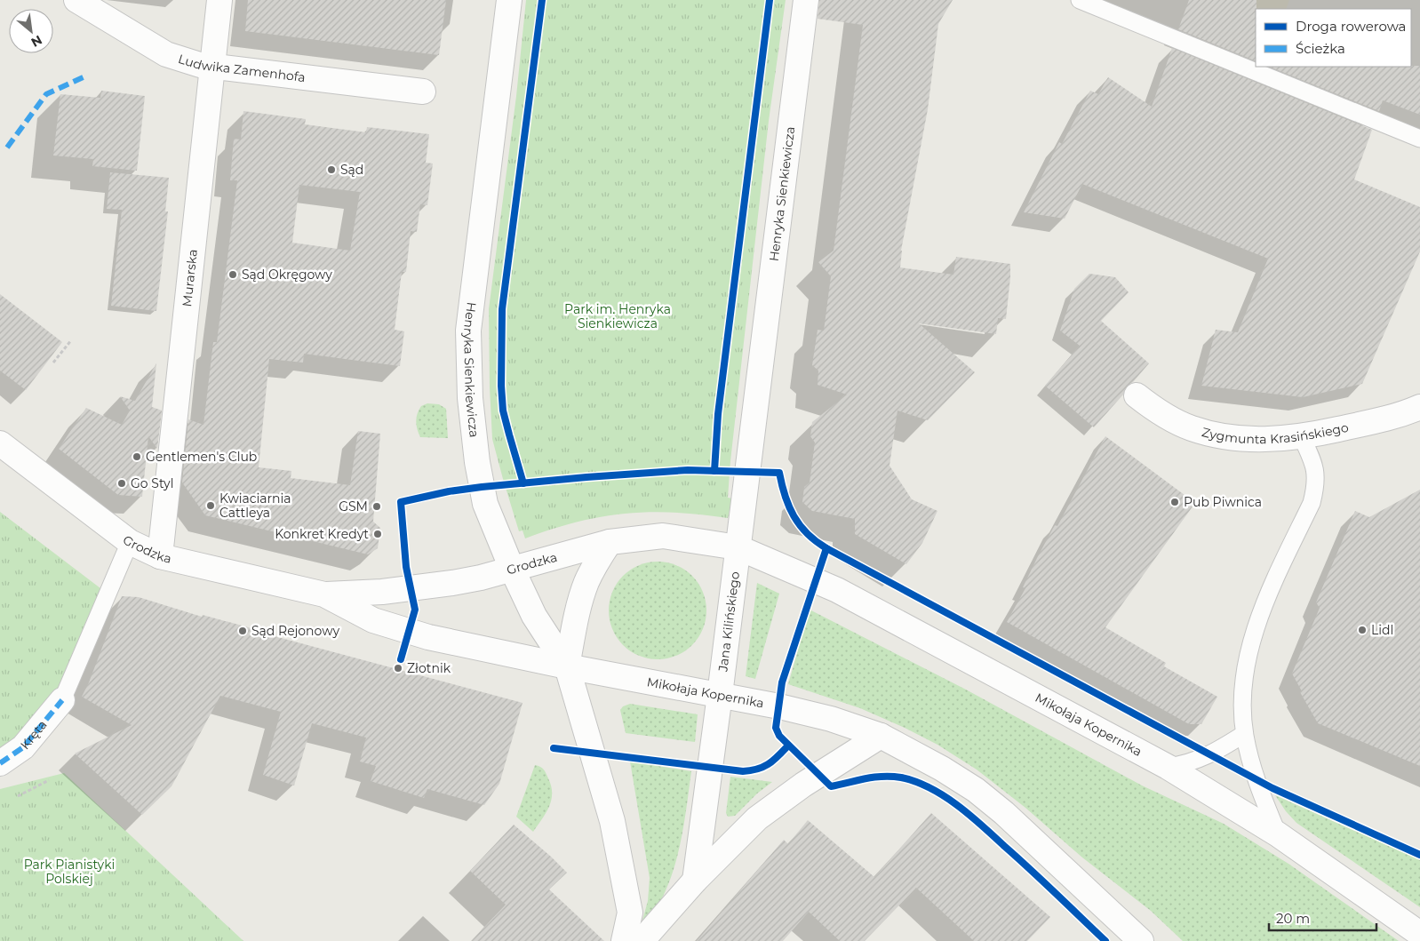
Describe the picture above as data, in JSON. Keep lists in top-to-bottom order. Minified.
{"streets":{"street":["Ludwika Zamenhofa","Henryka Sienkiewicza","Murarska","Zygmunta Krasińskiego","Grodzka","Jana Kilińskiego","Mikołaja Kopernika","Kręta"]},"crossings":[["Ludwika Zamenhofa","Murarska"],["Henryka Sienkiewicza","Grodzka"],["Henryka Sienkiewicza","Jana Kilińskiego"],["Henryka Sienkiewicza","Mikołaja Kopernika"],["Murarska","Grodzka"],["Grodzka","Jana Kilińskiego"],["Grodzka","Mikołaja Kopernika"],["Jana Kilińskiego","Mikołaja Kopernika"]],"parks":["Park im. Henryka Sienkiewicza","Park Pianistyki Polskiej"],"places":["Sąd","Sąd Okręgowy","Gentlemen's Club","Go Styl","Pub Piwnica","Kwiaciarnia Cattleya","GSM","Konkret Kredyt","Lidl","Sąd Rejonowy","Złotnik"],"legend":["Droga rowerowa","Ścieżka"],"scale_bar":"20 m","north":"bottom right"}
